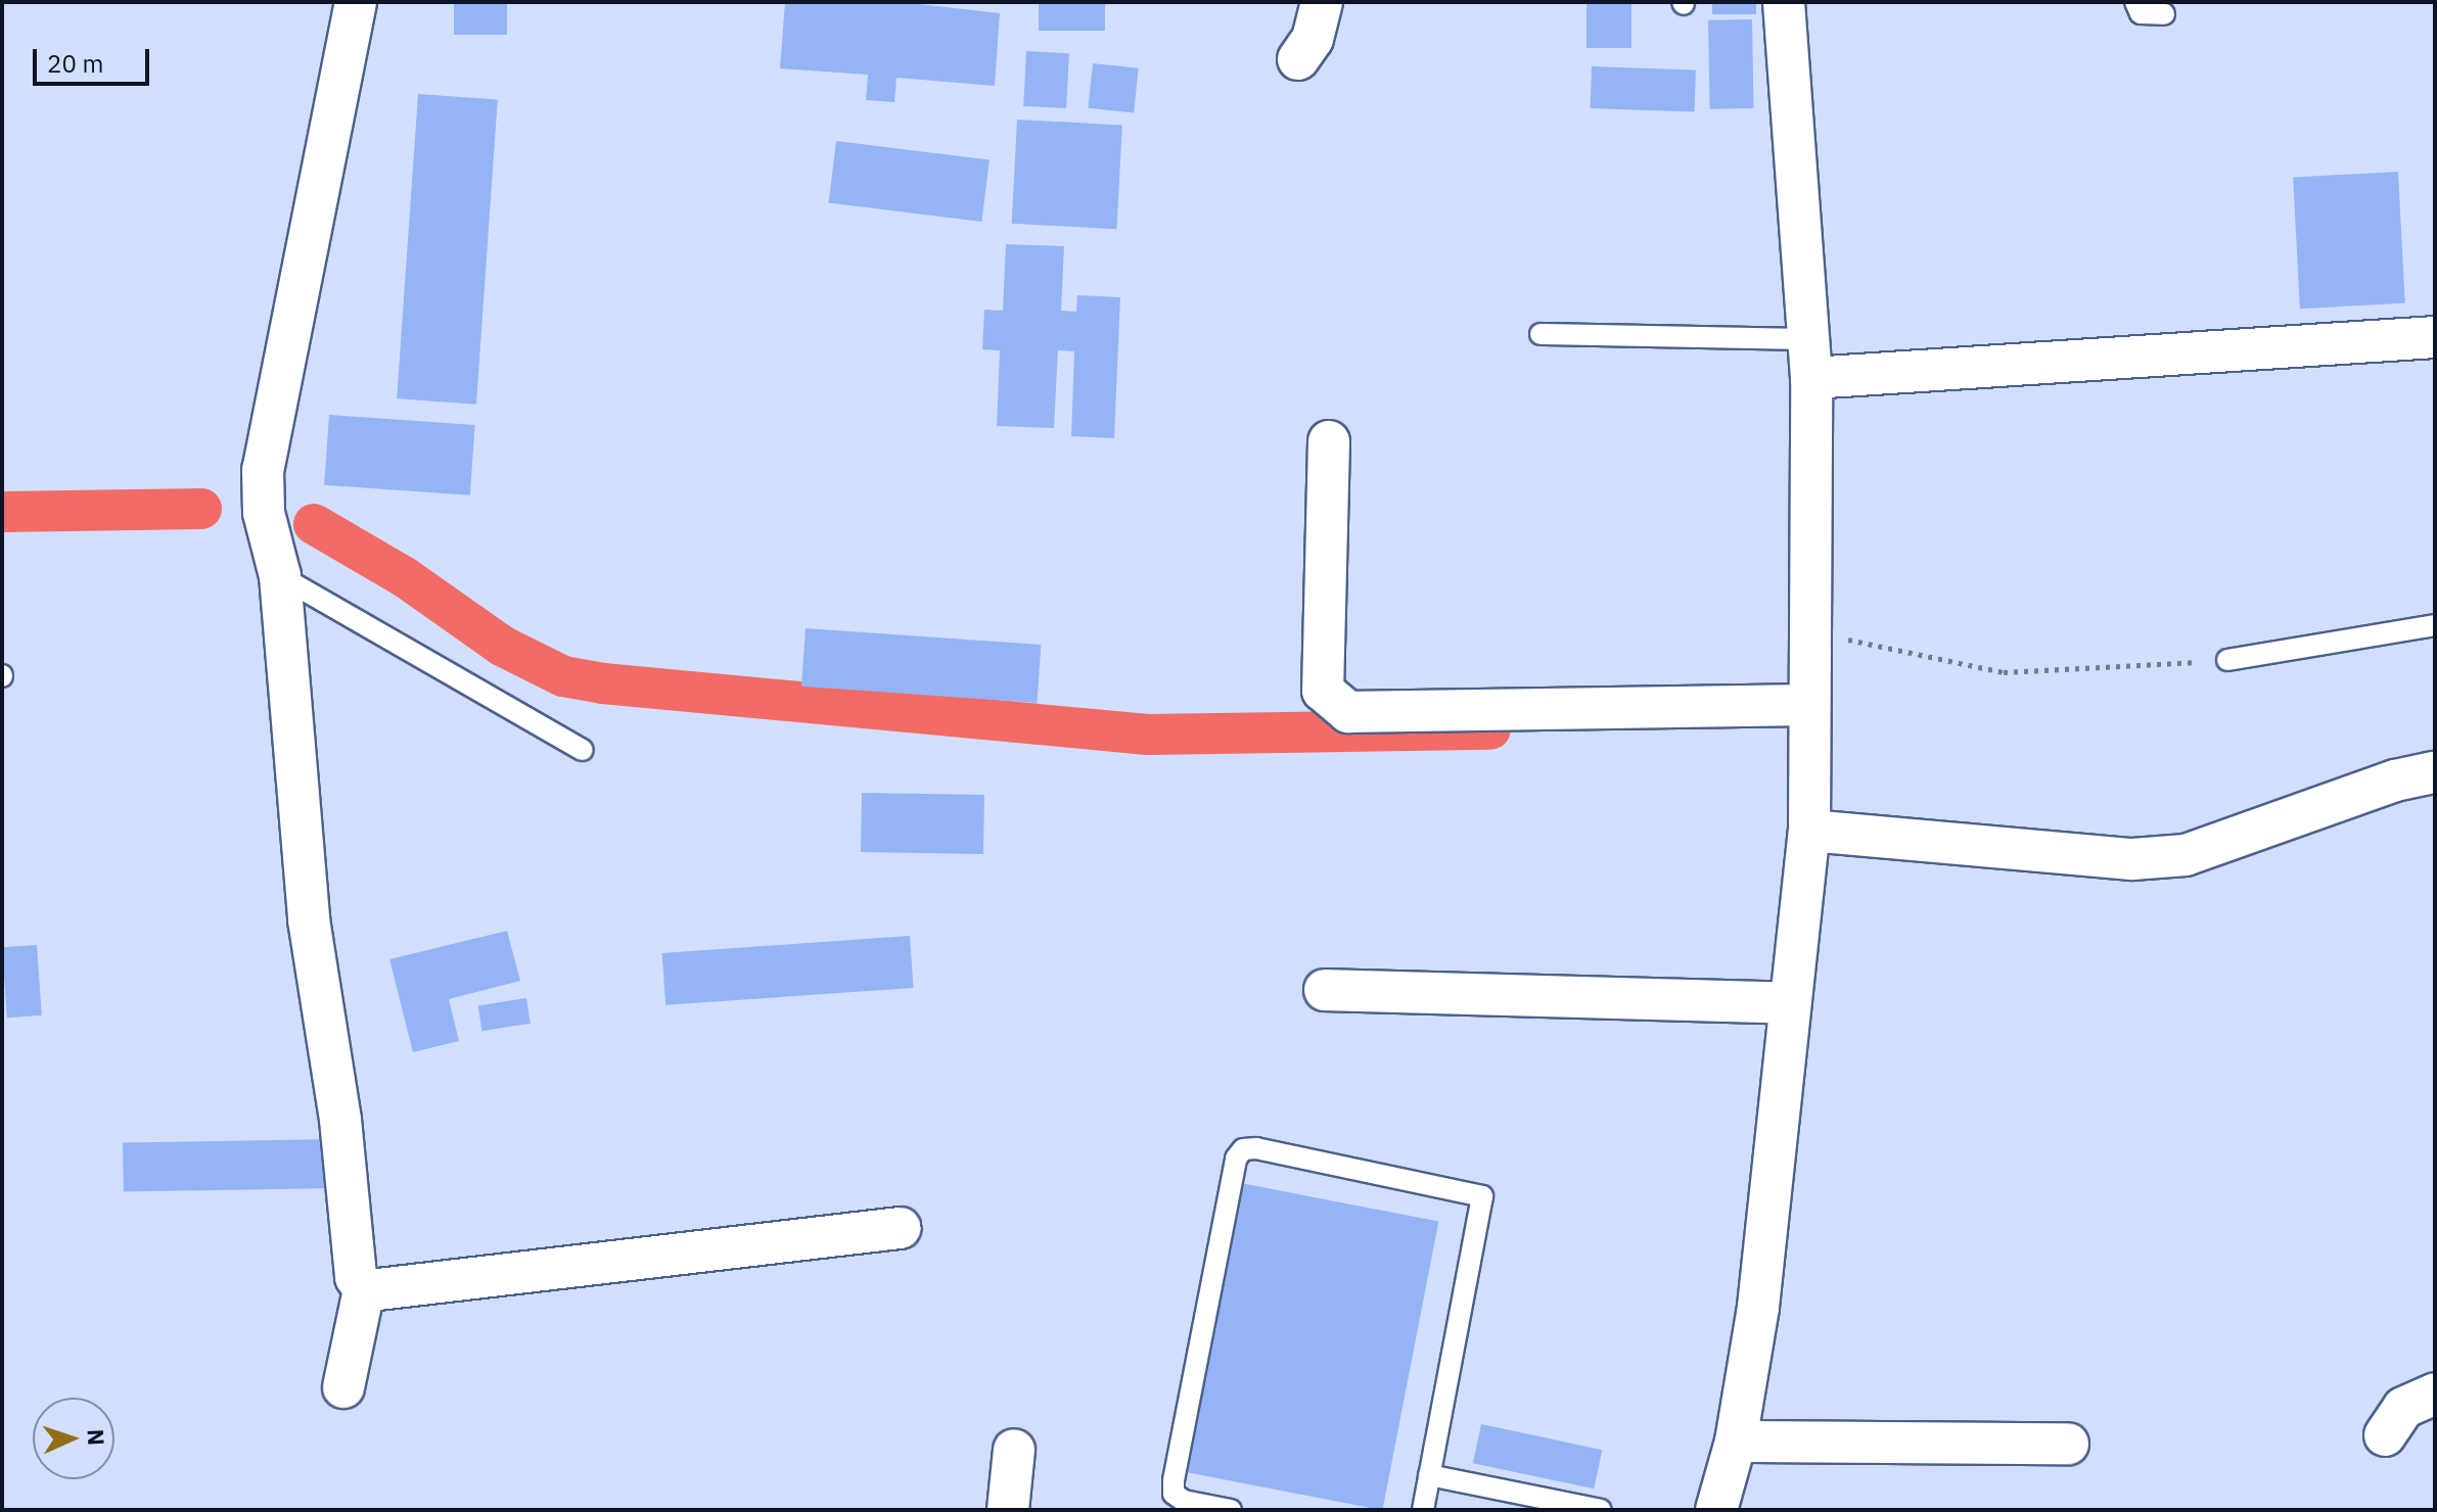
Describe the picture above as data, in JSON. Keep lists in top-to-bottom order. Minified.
{"scale_bar":"20 m","north":"right"}
